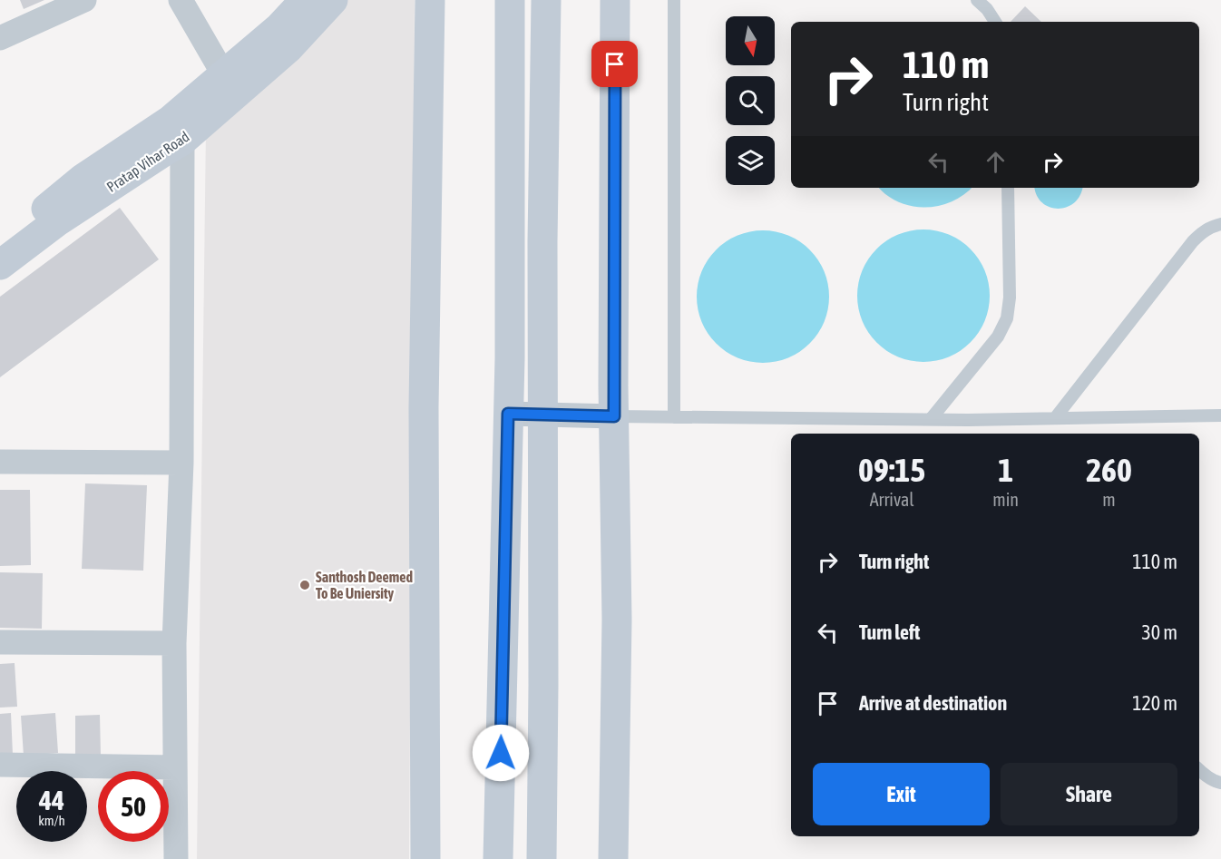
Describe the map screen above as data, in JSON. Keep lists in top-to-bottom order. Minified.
{"streets":{"street":["Pratap Vihar Road"]},"places":["Santhosh Deemed To Be Uniersity"],"north":"bottom","page":{"turn":["110 m","Turn right"],"eta":["09:15","Arrival","1","min","260","m"],"list":[{"name":"Turn right","value":"110 m"},{"name":"Turn left","value":"30 m"},{"name":"Arrive at destination","value":"120 m"}],"buttons":["Exit","Share"],"speed":"44 km/h","limit":"50"}}
